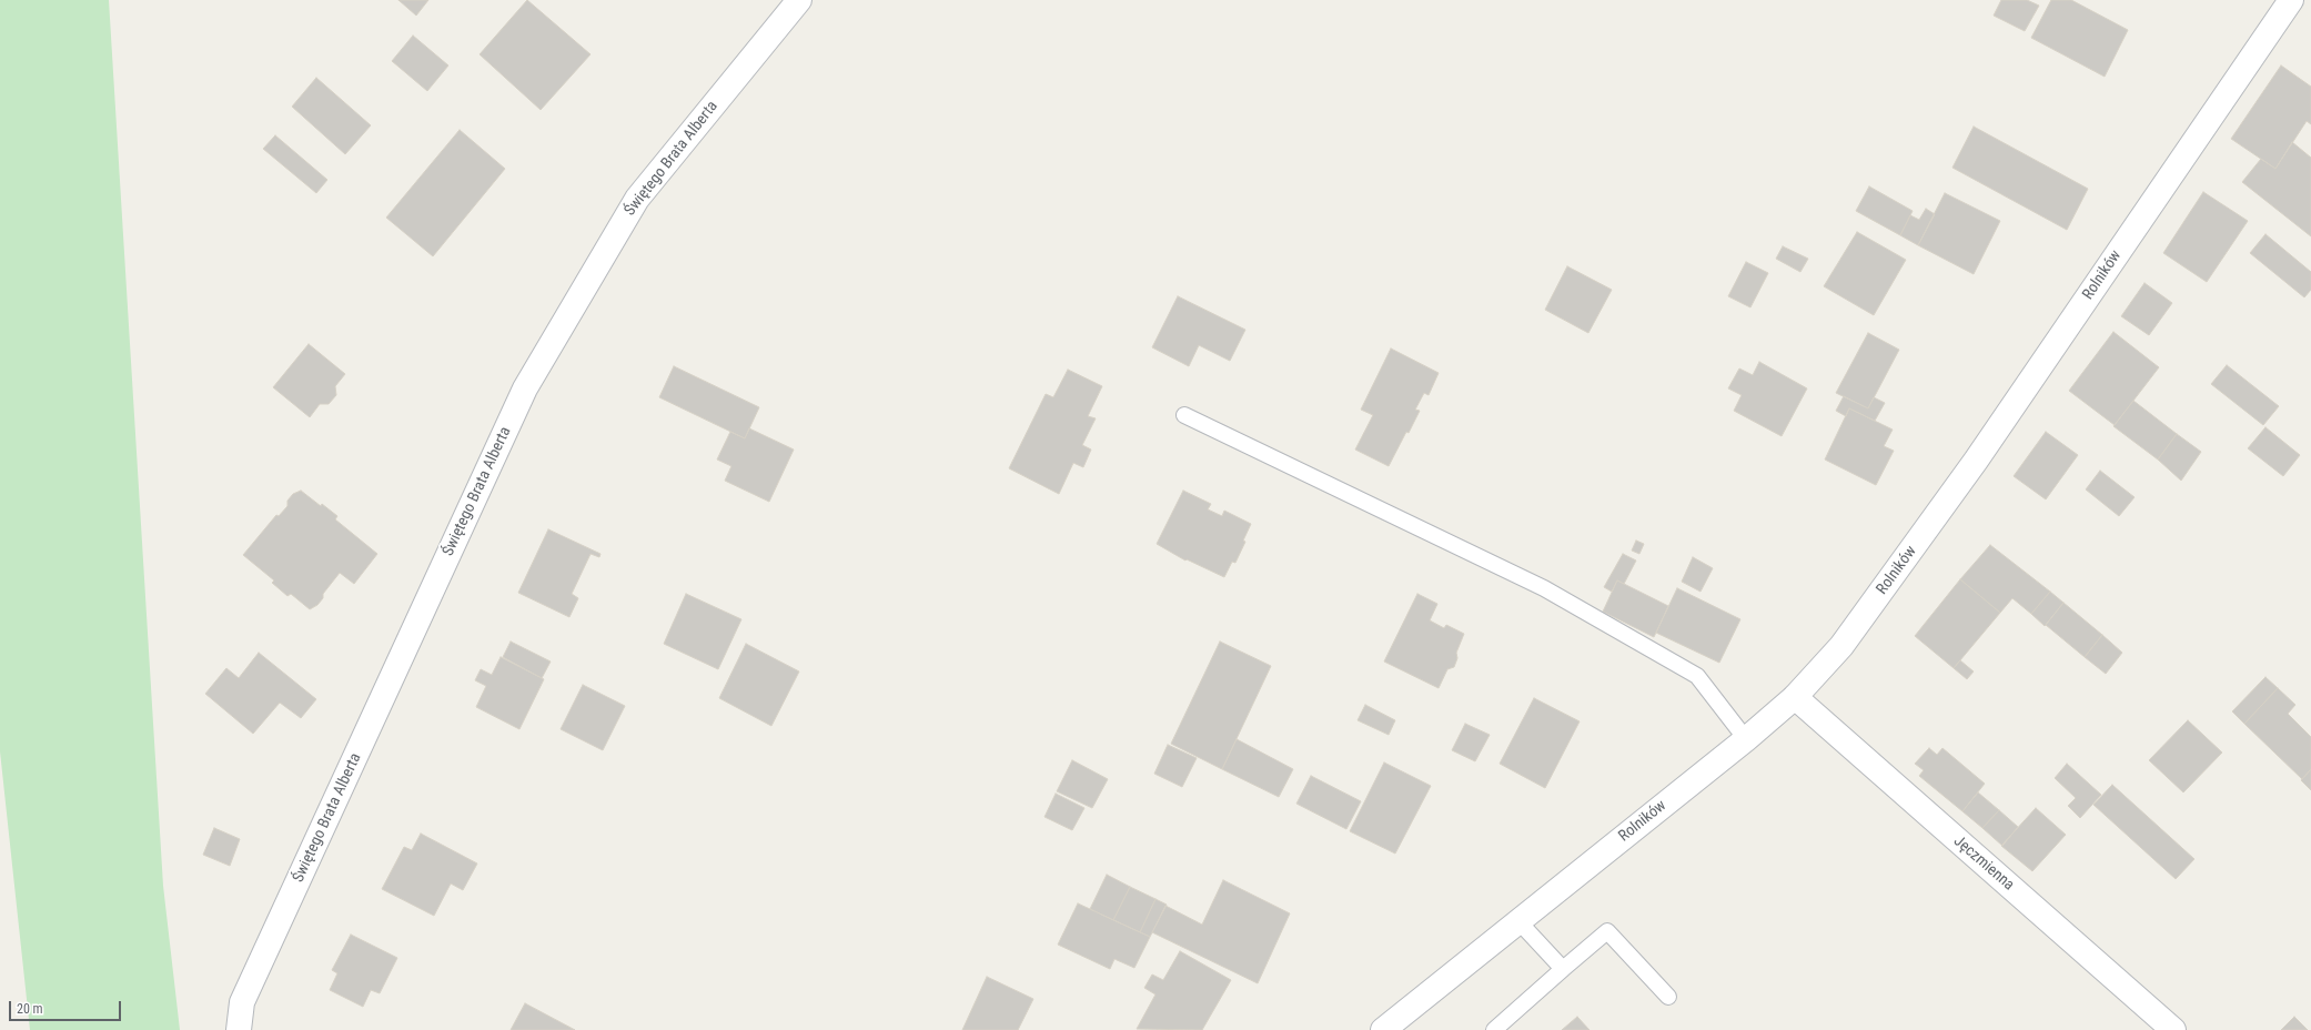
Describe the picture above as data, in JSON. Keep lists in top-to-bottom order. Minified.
{"streets":{"street":["Świętego Brata Alberta","Rolników","Jęczmienna"]},"crossings":[["Rolników","Jęczmienna"]],"scale_bar":"20 m"}
